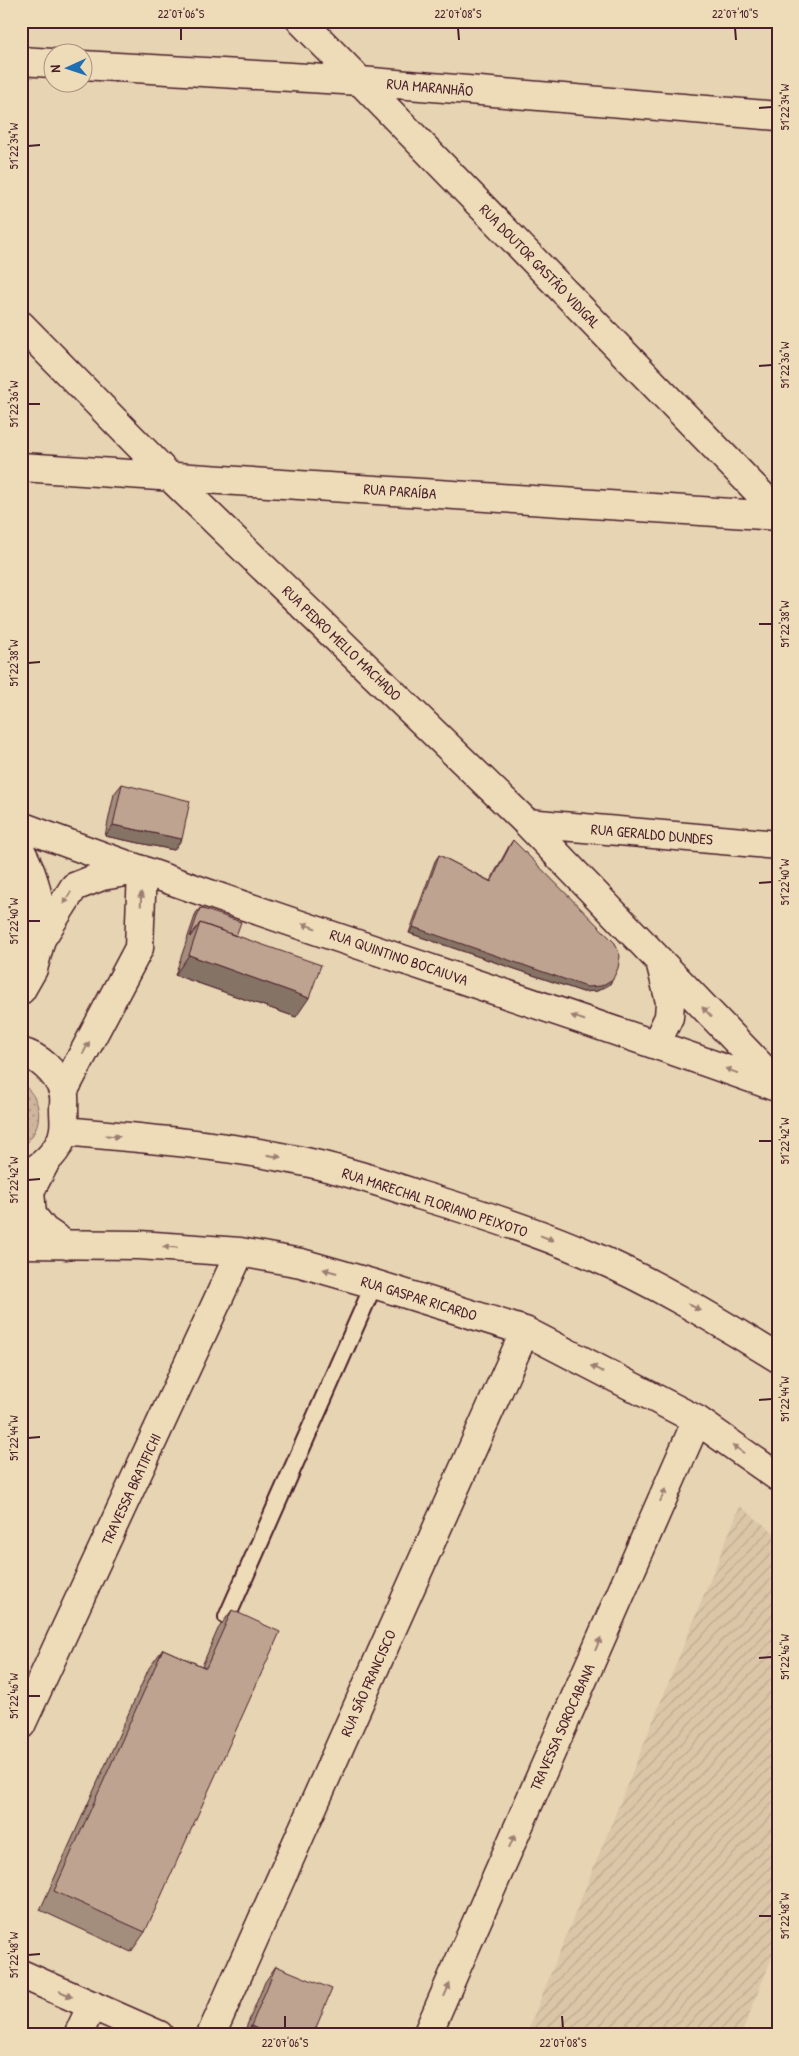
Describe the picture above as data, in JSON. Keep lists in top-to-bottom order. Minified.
{"streets":{"street":["RUA MARANHÃO","RUA DOUTOR GASTÃO VIDIGAL","RUA PARAÍBA","RUA PEDRO MELLO MACHADO","RUA GERALDO DUNDES","RUA QUINTINO BOCAIUVA","RUA MARECHAL FLORIANO PEIXOTO","RUA GASPAR RICARDO","TRAVESSA BRATIFICHI","RUA SÃO FRANCISCO","TRAVESSA SOROCABANA"]},"crossings":[["RUA MARANHÃO","RUA DOUTOR GASTÃO VIDIGAL"],["RUA PARAÍBA","RUA PEDRO MELLO MACHADO"],["RUA PEDRO MELLO MACHADO","RUA GERALDO DUNDES"],["RUA PEDRO MELLO MACHADO","RUA QUINTINO BOCAIUVA"],["RUA GASPAR RICARDO","TRAVESSA BRATIFICHI"],["RUA GASPAR RICARDO","RUA SÃO FRANCISCO"],["RUA GASPAR RICARDO","TRAVESSA SOROCABANA"]],"one_way":["RUA QUINTINO BOCAIUVA","RUA MARECHAL FLORIANO PEIXOTO","RUA GASPAR RICARDO","TRAVESSA SOROCABANA"],"north":"left","coordinates":["22°07'06\"S","22°07'08\"S","22°07'10\"S","51°22'34\"W","51°22'36\"W","51°22'38\"W","51°22'40\"W","51°22'42\"W","51°22'44\"W","51°22'46\"W","51°22'48\"W"]}
